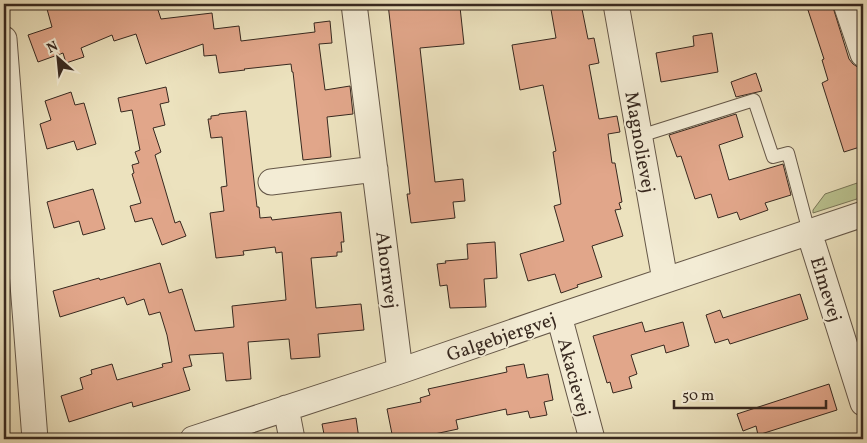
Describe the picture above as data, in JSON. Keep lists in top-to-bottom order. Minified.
{"streets":{"street":["Magnolievej","Ahornvej","Elmevej","Galgebjergvej","Akacievej"]},"crossings":[["Magnolievej","Galgebjergvej"],["Ahornvej","Galgebjergvej"],["Elmevej","Galgebjergvej"],["Galgebjergvej","Akacievej"]],"scale_bar":"50 m","north":"top left"}
